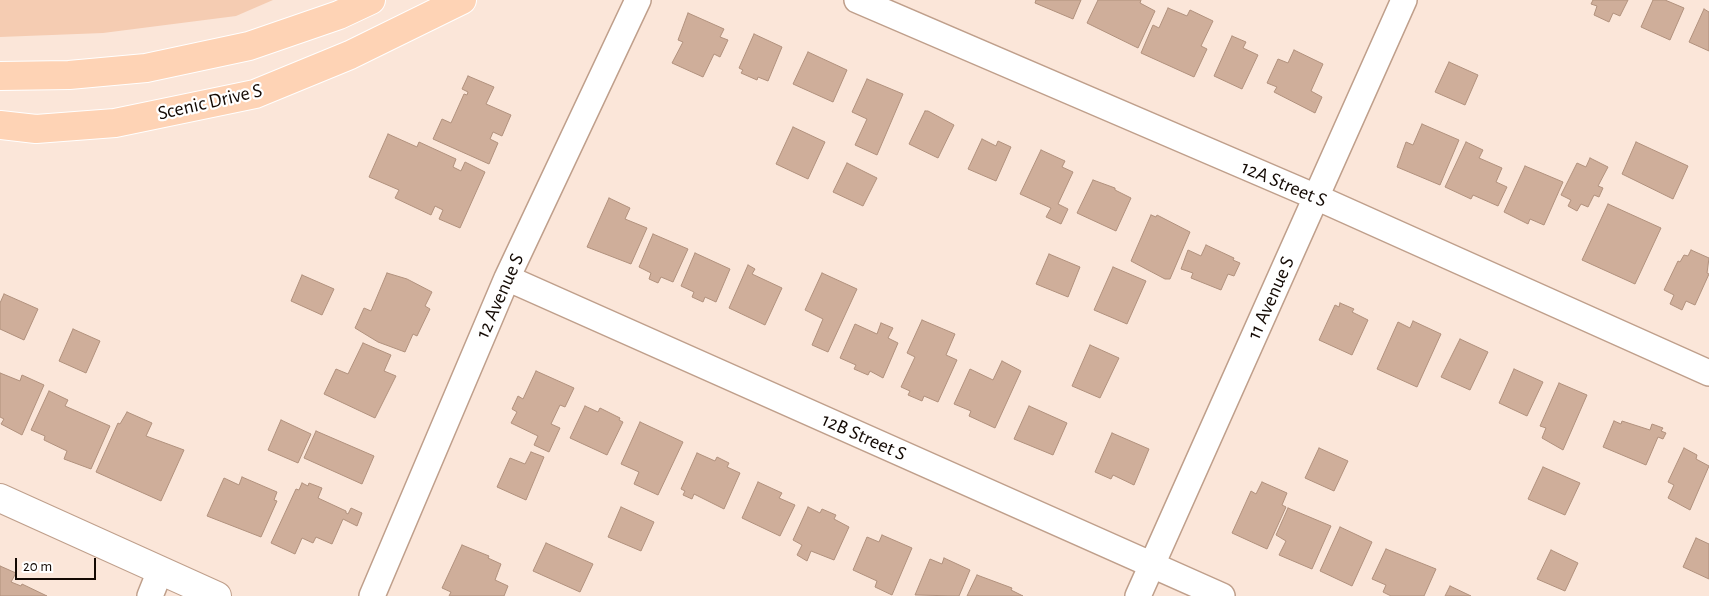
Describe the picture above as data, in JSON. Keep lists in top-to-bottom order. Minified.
{"streets":{"main road":["Scenic Drive S"],"street":["12A Street S","12 Avenue S","11 Avenue S","12B Street S"]},"crossings":[["12A Street S","11 Avenue S"],["12 Avenue S","12B Street S"],["11 Avenue S","12B Street S"]],"scale_bar":"20 m"}
